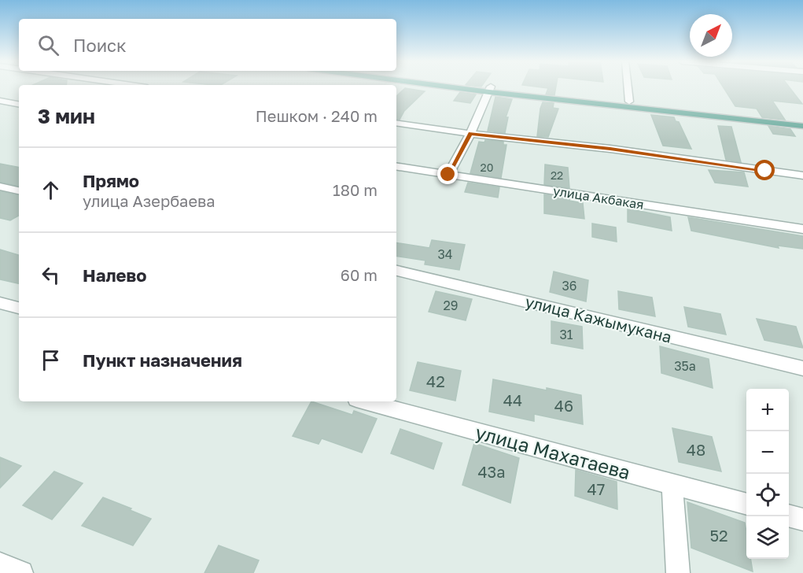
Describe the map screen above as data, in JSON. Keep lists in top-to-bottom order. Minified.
{"streets":{"street":["улица Акбакая","улица Кажымукана","улица Махатаева"]},"house_numbers":["20","22","34","36","29","31","35а","42","44","46","48","43а","47","52"],"north":"top right","page":{"search":"Поиск","heading":["3 мин","Пешком · 240 m"],"list":[["Прямо","улица Азербаева","180 m"],["Налево","60 m"],"Пункт назначения"],"map_buttons":["+","−"]}}
